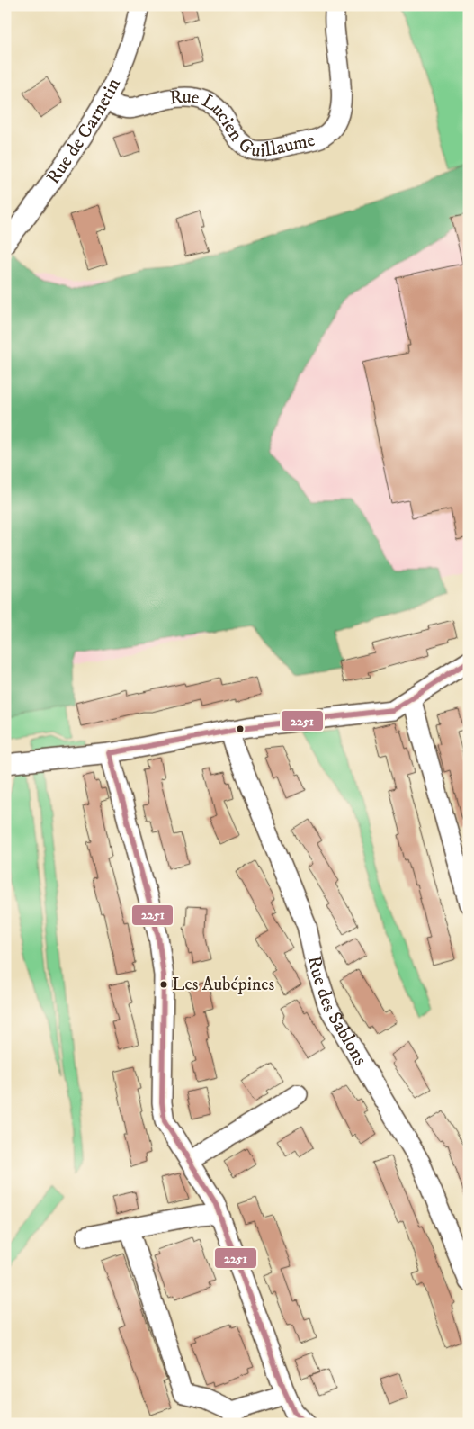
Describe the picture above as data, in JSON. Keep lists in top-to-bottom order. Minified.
{"streets":{"street":["Rue Lucien Guillaume","Rue de Carnetin","Rue des Sablons"]},"crossings":[["Rue Lucien Guillaume","Rue de Carnetin"]],"places":["Les Aubépines"],"lines":["transit line 2251"]}
